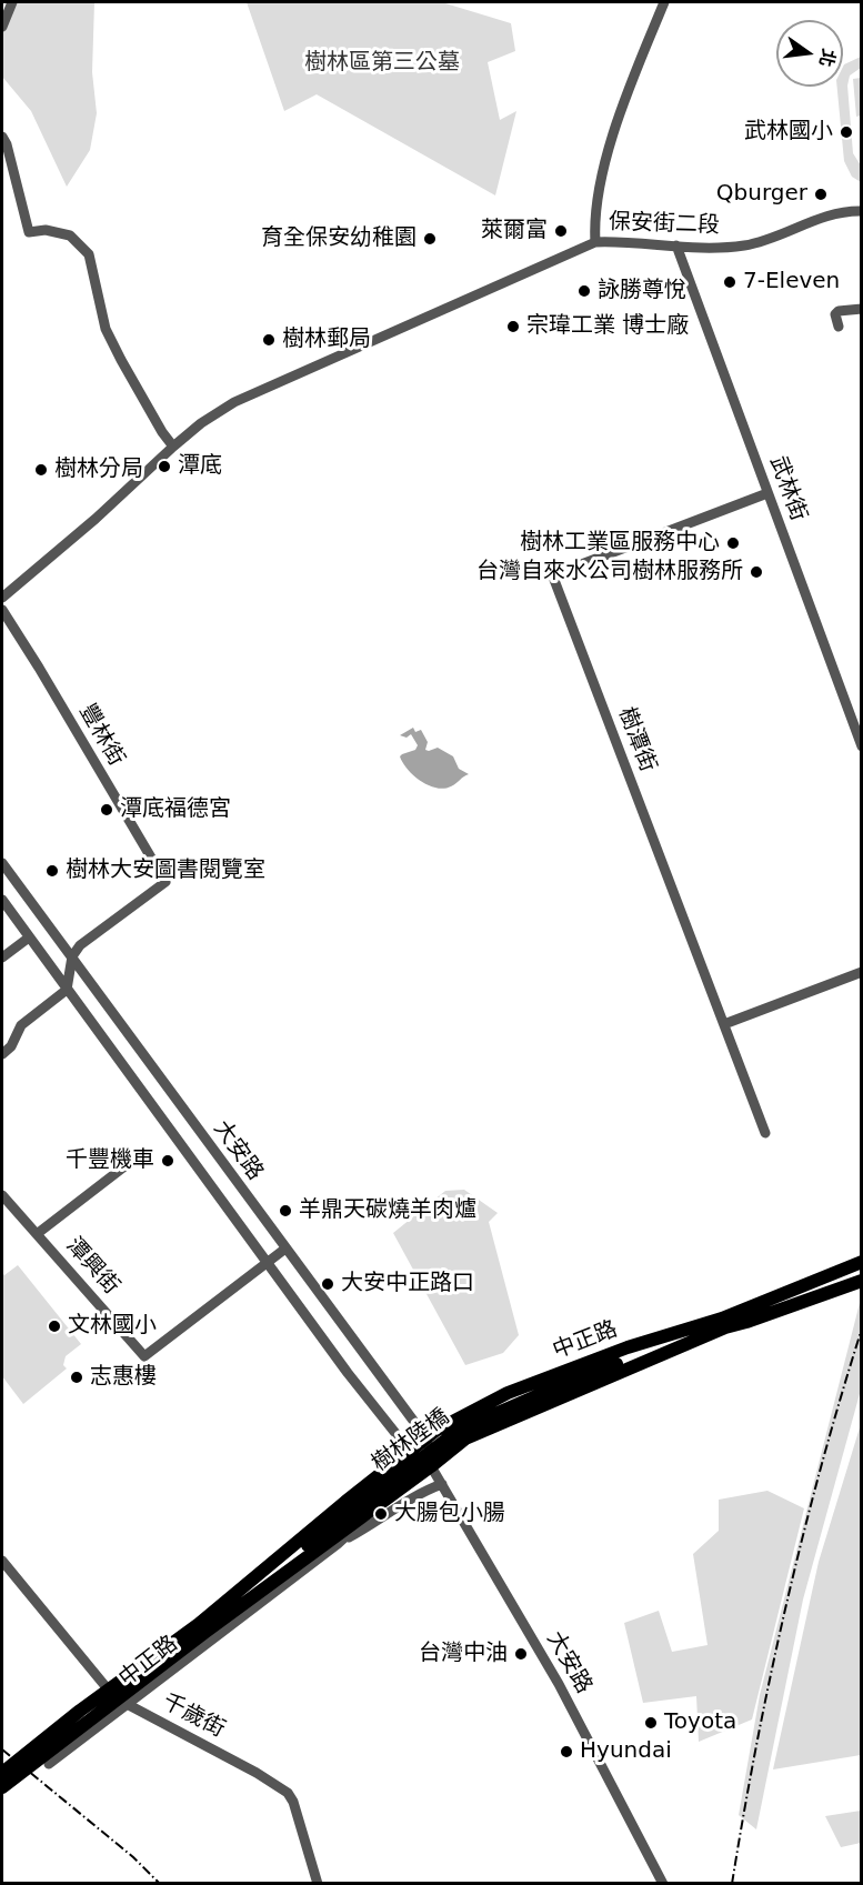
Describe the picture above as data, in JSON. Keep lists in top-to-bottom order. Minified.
{"streets":{"main road":["中正路","樹林陸橋"],"street":["保安街二段","武林街","豐林街","樹潭街","大安路","潭興街","千歲街"]},"crossings":[["保安街二段","武林街"],["武林街","樹潭街"],["豐林街","大安路"],["大安路","潭興街"],["大安路","中正路"],["中正路","樹林陸橋"],["中正路","千歲街"]],"parks":["樹林區第三公墓"],"places":["武林國小","Qburger","萊爾富","育全保安幼稚園","7-Eleven","詠勝尊悅","宗瑋工業 博士廠","樹林郵局","潭底","樹林分局","樹林工業區服務中心","台灣自來水公司樹林服務所","潭底福德宮","樹林大安圖書閱覽室","千豐機車","羊鼎天碳燒羊肉爐","大安中正路口","文林國小","志惠樓","大腸包小腸","台灣中油","Toyota","Hyundai"],"north":"right"}
